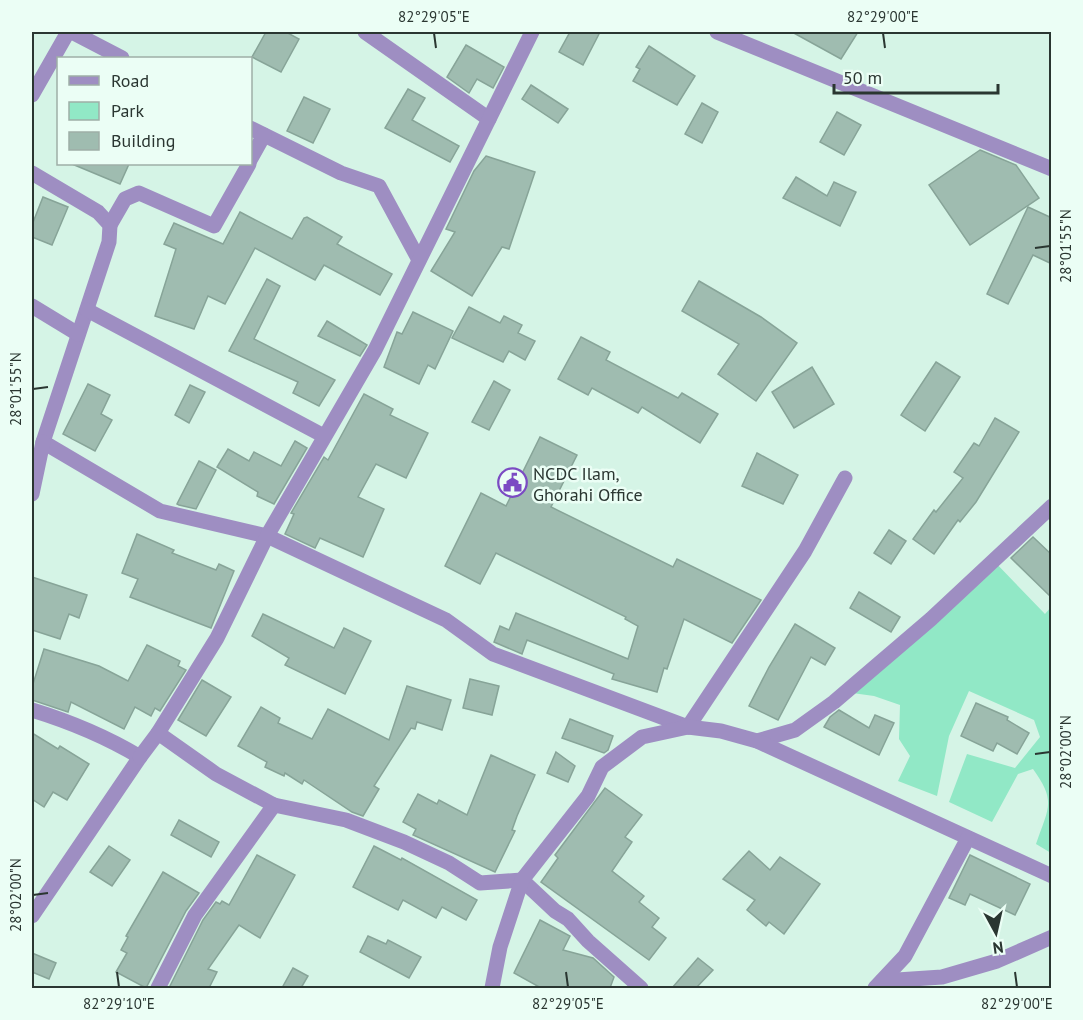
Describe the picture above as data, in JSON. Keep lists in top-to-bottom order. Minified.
{"places":{"public building":["NCDC Ilam, Ghorahi Office"]},"legend":["Road","Park","Building"],"scale_bar":"50 m","north":"bottom","coordinates":["82°29'05\"E","82°29'00\"E","28°01'55\"N","28°02'00\"N","82°29'10\"E"]}
